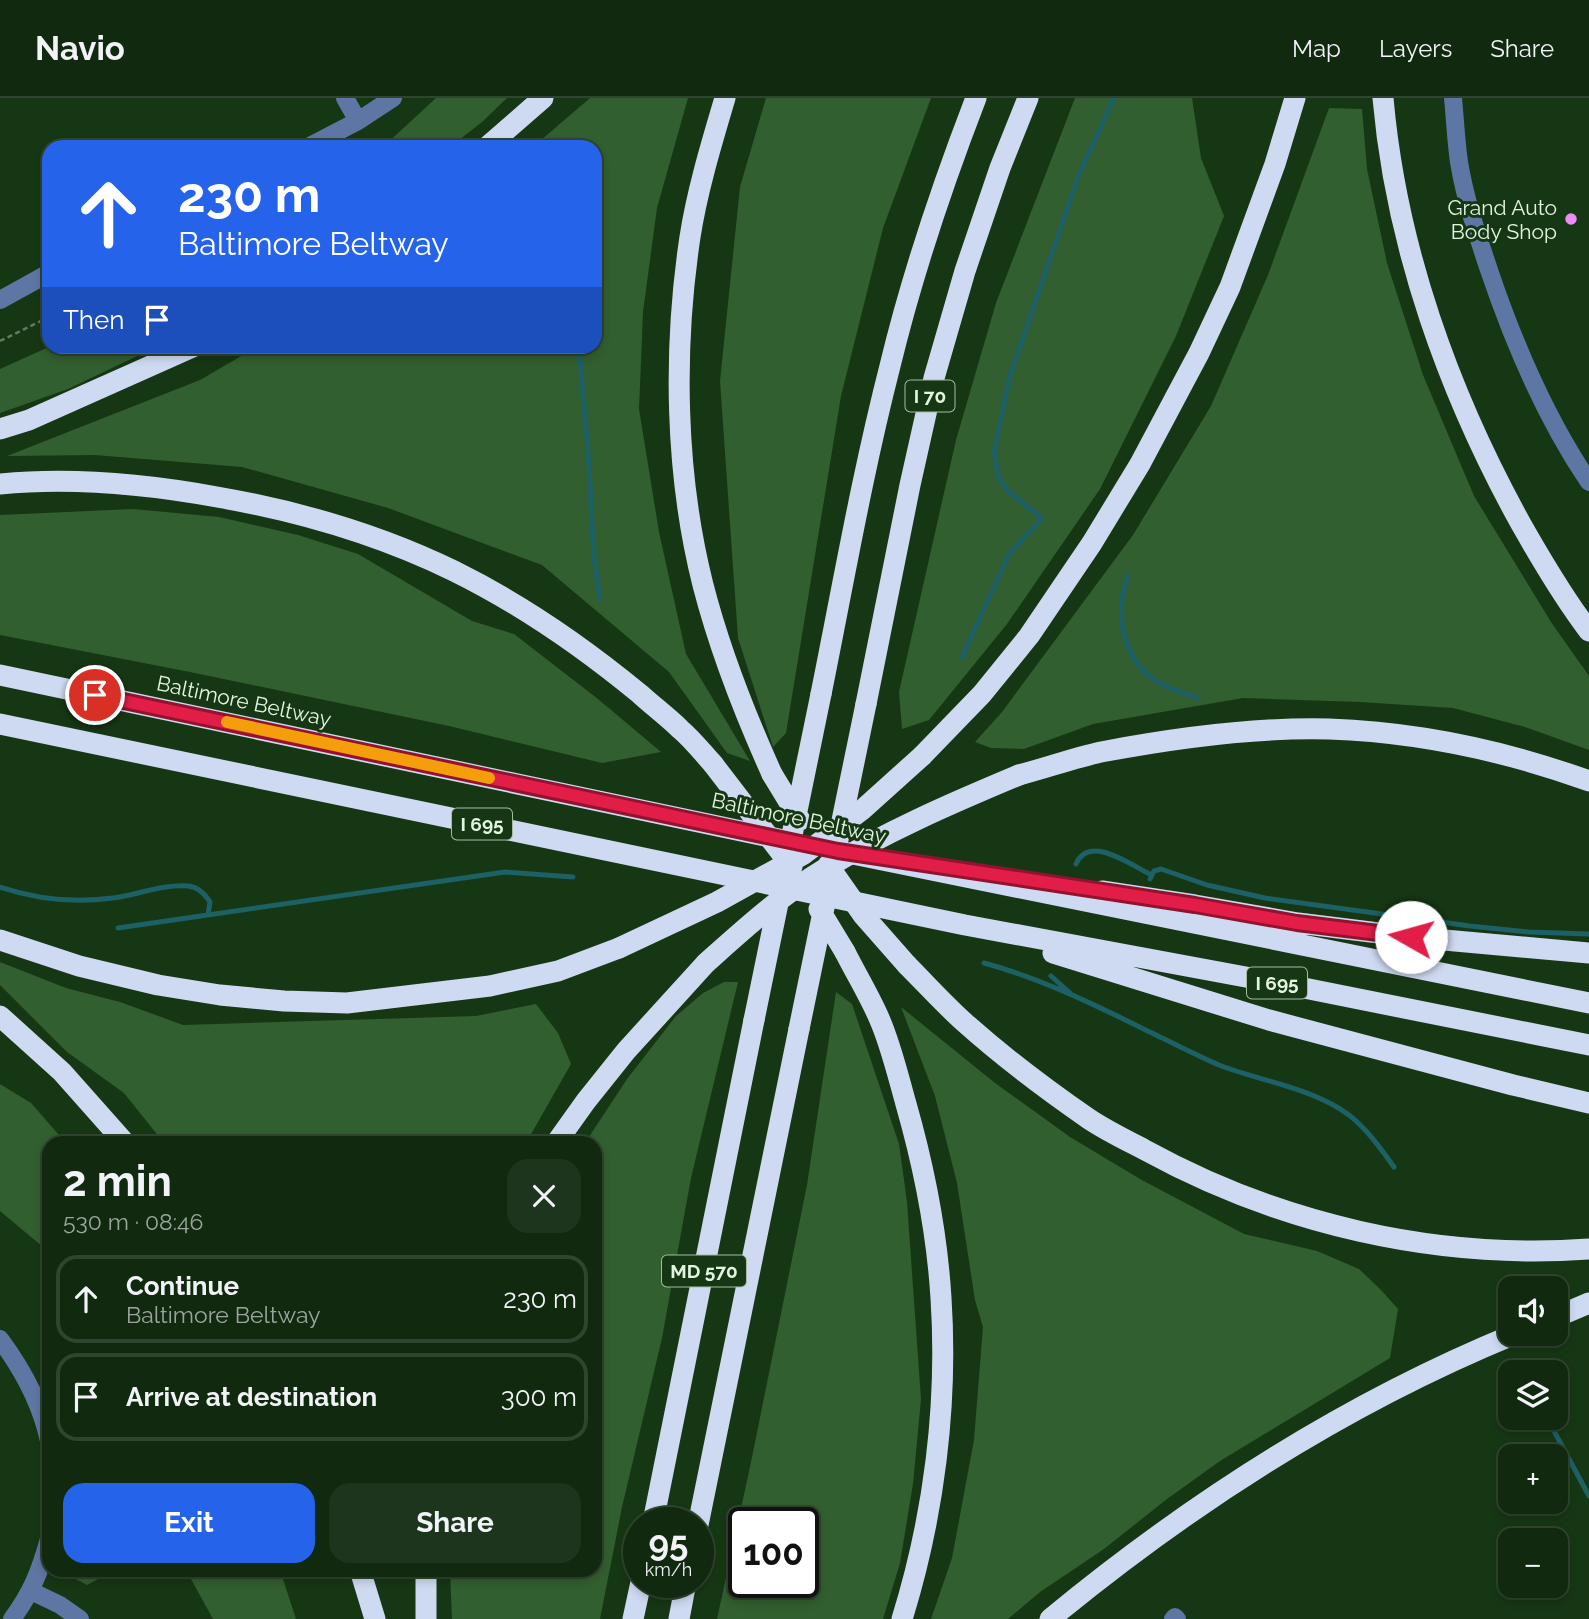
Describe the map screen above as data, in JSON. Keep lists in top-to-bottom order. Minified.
{"streets":{"highway":["I 70","Baltimore Beltway","I 695","MD 570"]},"crossings":[["I 70","MD 570"]],"places":["Grand Auto Body Shop"],"page":{"header":"Navio","nav":["Map","Layers","Share"],"turn":["230 m","Baltimore Beltway"],"then":"Then","heading":["2 min","530 m · 08:46"],"list":[{"name":"Continue","note":"Baltimore Beltway","value":"230 m"},{"name":"Arrive at destination","value":"300 m"}],"map_buttons":["+","−"],"buttons":["Exit","Share"],"speed":"95 km/h","limit":"100"}}
